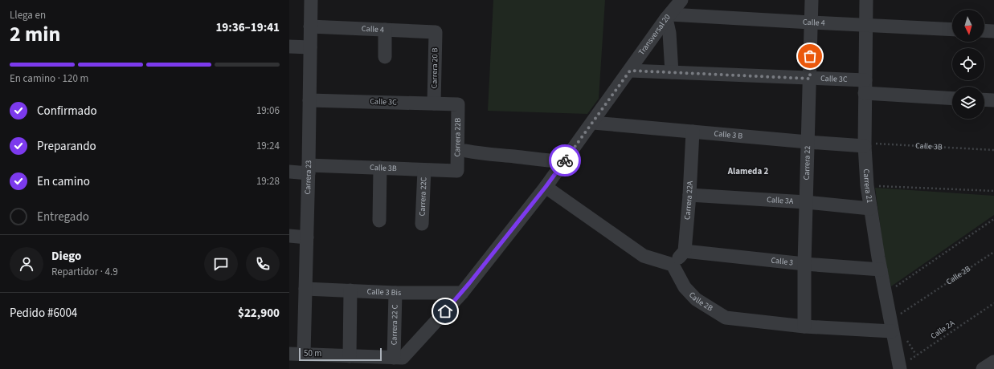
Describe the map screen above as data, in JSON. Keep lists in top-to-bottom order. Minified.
{"streets":{"street":["Calle 4","Transversal 20","Carrera 20 B","Calle 3C","Calle 3 B","Carrera 22B","Calle 3B","Carrera 22","Carrera 23","Carrera 21","Carrera 22C","Carrera 22A","Calle 3A","Calle 3","Calle 2B","Calle 3 Bis","Carrera 22 C"],"path":["Calle 2A"]},"crossings":[["Calle 4","Transversal 20"],["Calle 4","Carrera 20 B"],["Calle 4","Carrera 22"],["Calle 4","Carrera 23"],["Calle 4","Carrera 21"],["Transversal 20","Calle 3C"],["Transversal 20","Calle 3 B"],["Transversal 20","Calle 3 Bis"],["Transversal 20","Carrera 22 C"],["Carrera 20 B","Calle 3C"],["Calle 3C","Carrera 22B"],["Calle 3C","Carrera 22"],["Calle 3C","Carrera 23"],["Calle 3C","Carrera 21"],["Calle 3 B","Calle 3B"],["Calle 3 B","Carrera 22"],["Calle 3 B","Carrera 21"],["Calle 3 B","Carrera 22A"],["Carrera 22B","Calle 3B"],["Calle 3B","Carrera 23"],["Calle 3B","Carrera 21"],["Calle 3B","Carrera 22C"],["Carrera 22","Calle 3A"],["Carrera 22","Calle 3"],["Carrera 22","Calle 2B"],["Carrera 23","Calle 3 Bis"],["Carrera 21","Calle 3A"],["Carrera 21","Calle 3"],["Carrera 21","Calle 2B"],["Carrera 21","Calle 2A"],["Carrera 22A","Calle 3A"],["Carrera 22A","Calle 3"],["Calle 3 Bis","Carrera 22 C"]],"districts":["Alameda 2"],"scale_bar":"50 m","north":"bottom","page":{"heading":["2 min","Llega en","19:36–19:41"],"panel":["Diego","Repartidor · 4.9","Pedido #6004","$22,900"],"bar":"En camino · 120 m","list":[["Confirmado","19:06"],["Preparando","19:24"],["En camino","19:28"],"Entregado"],"scale":"50 m"}}
